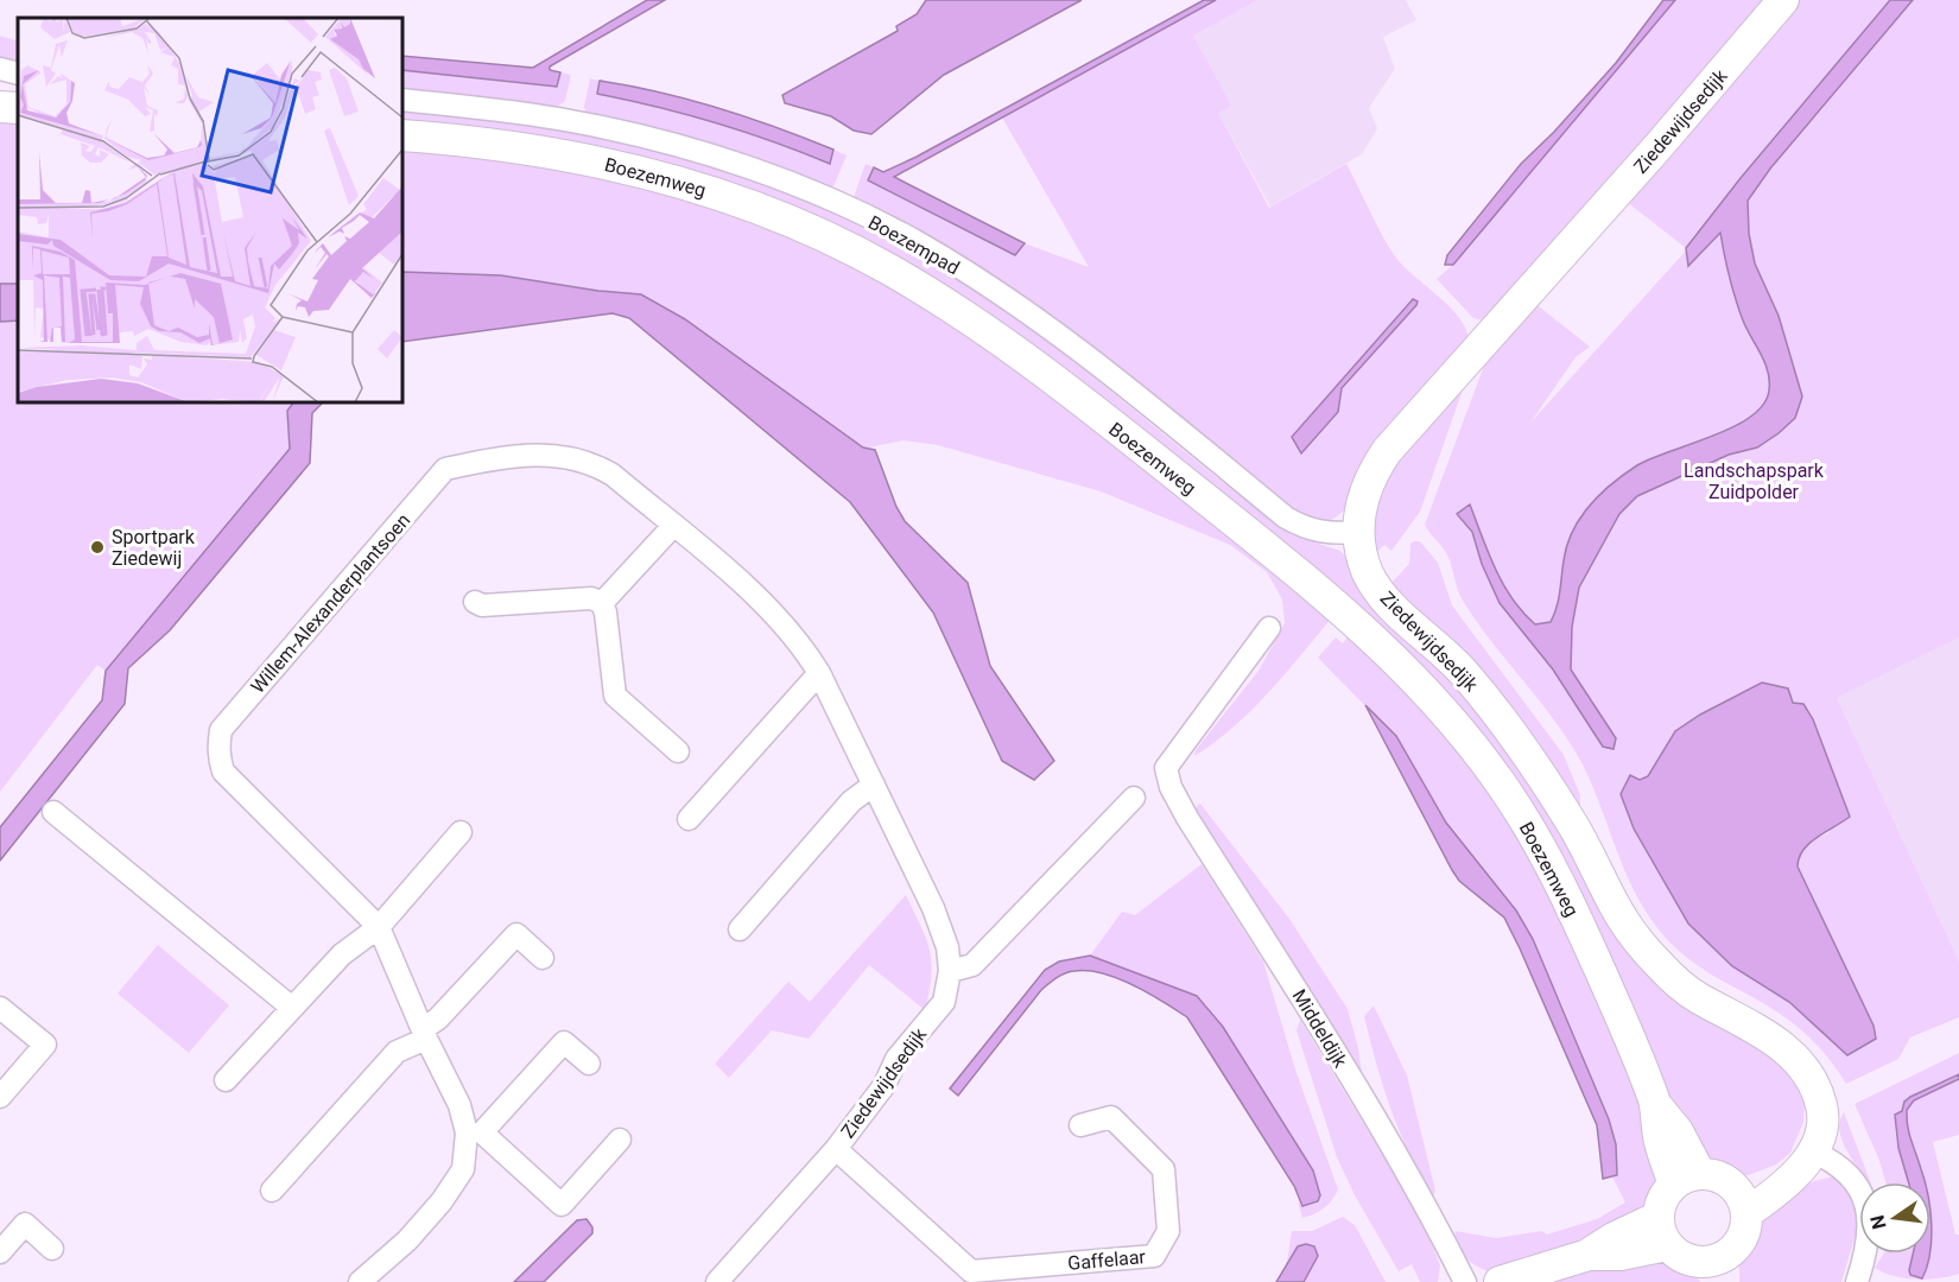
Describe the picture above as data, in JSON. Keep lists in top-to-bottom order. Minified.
{"streets":{"main road":["Ziedewijdsedijk","Boezemweg"],"street":["Boezempad","Willem-Alexanderplantsoen","Middeldijk","Gaffelaar"]},"crossings":[["Ziedewijdsedijk","Boezemweg"],["Ziedewijdsedijk","Boezempad"],["Ziedewijdsedijk","Willem-Alexanderplantsoen"],["Ziedewijdsedijk","Gaffelaar"]],"parks":["Landschapspark Zuidpolder"],"places":["Sportpark Ziedewij"],"north":"left"}
